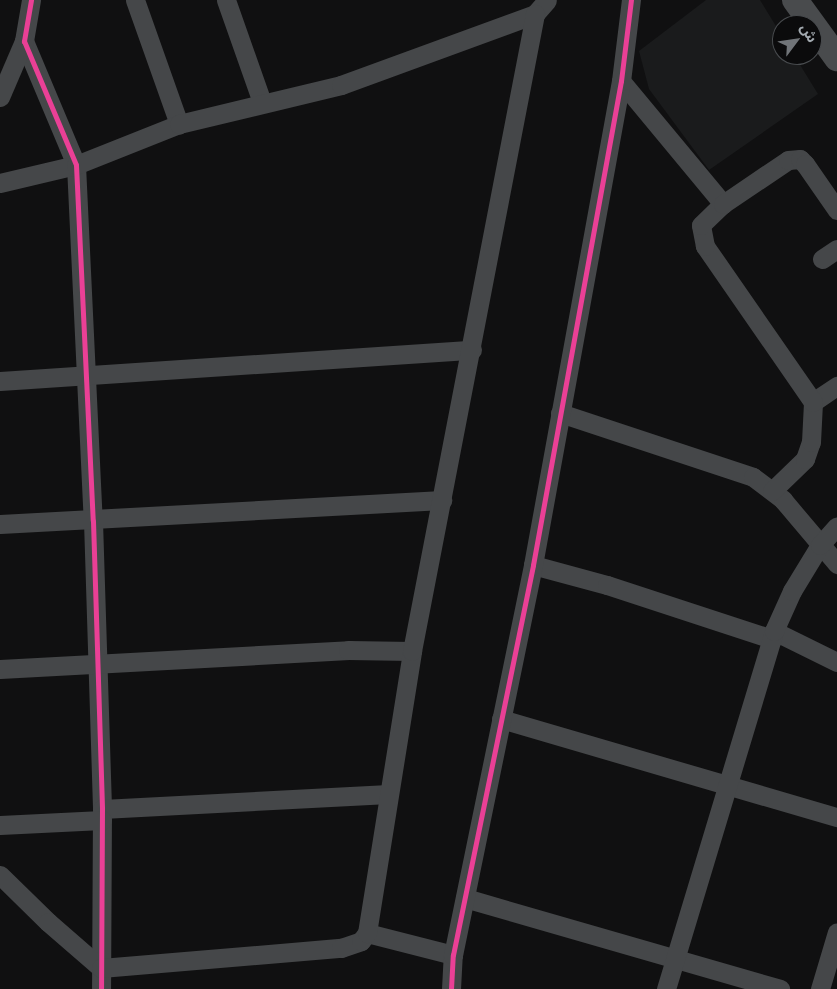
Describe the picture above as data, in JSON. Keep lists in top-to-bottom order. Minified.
{"north":"top right"}
